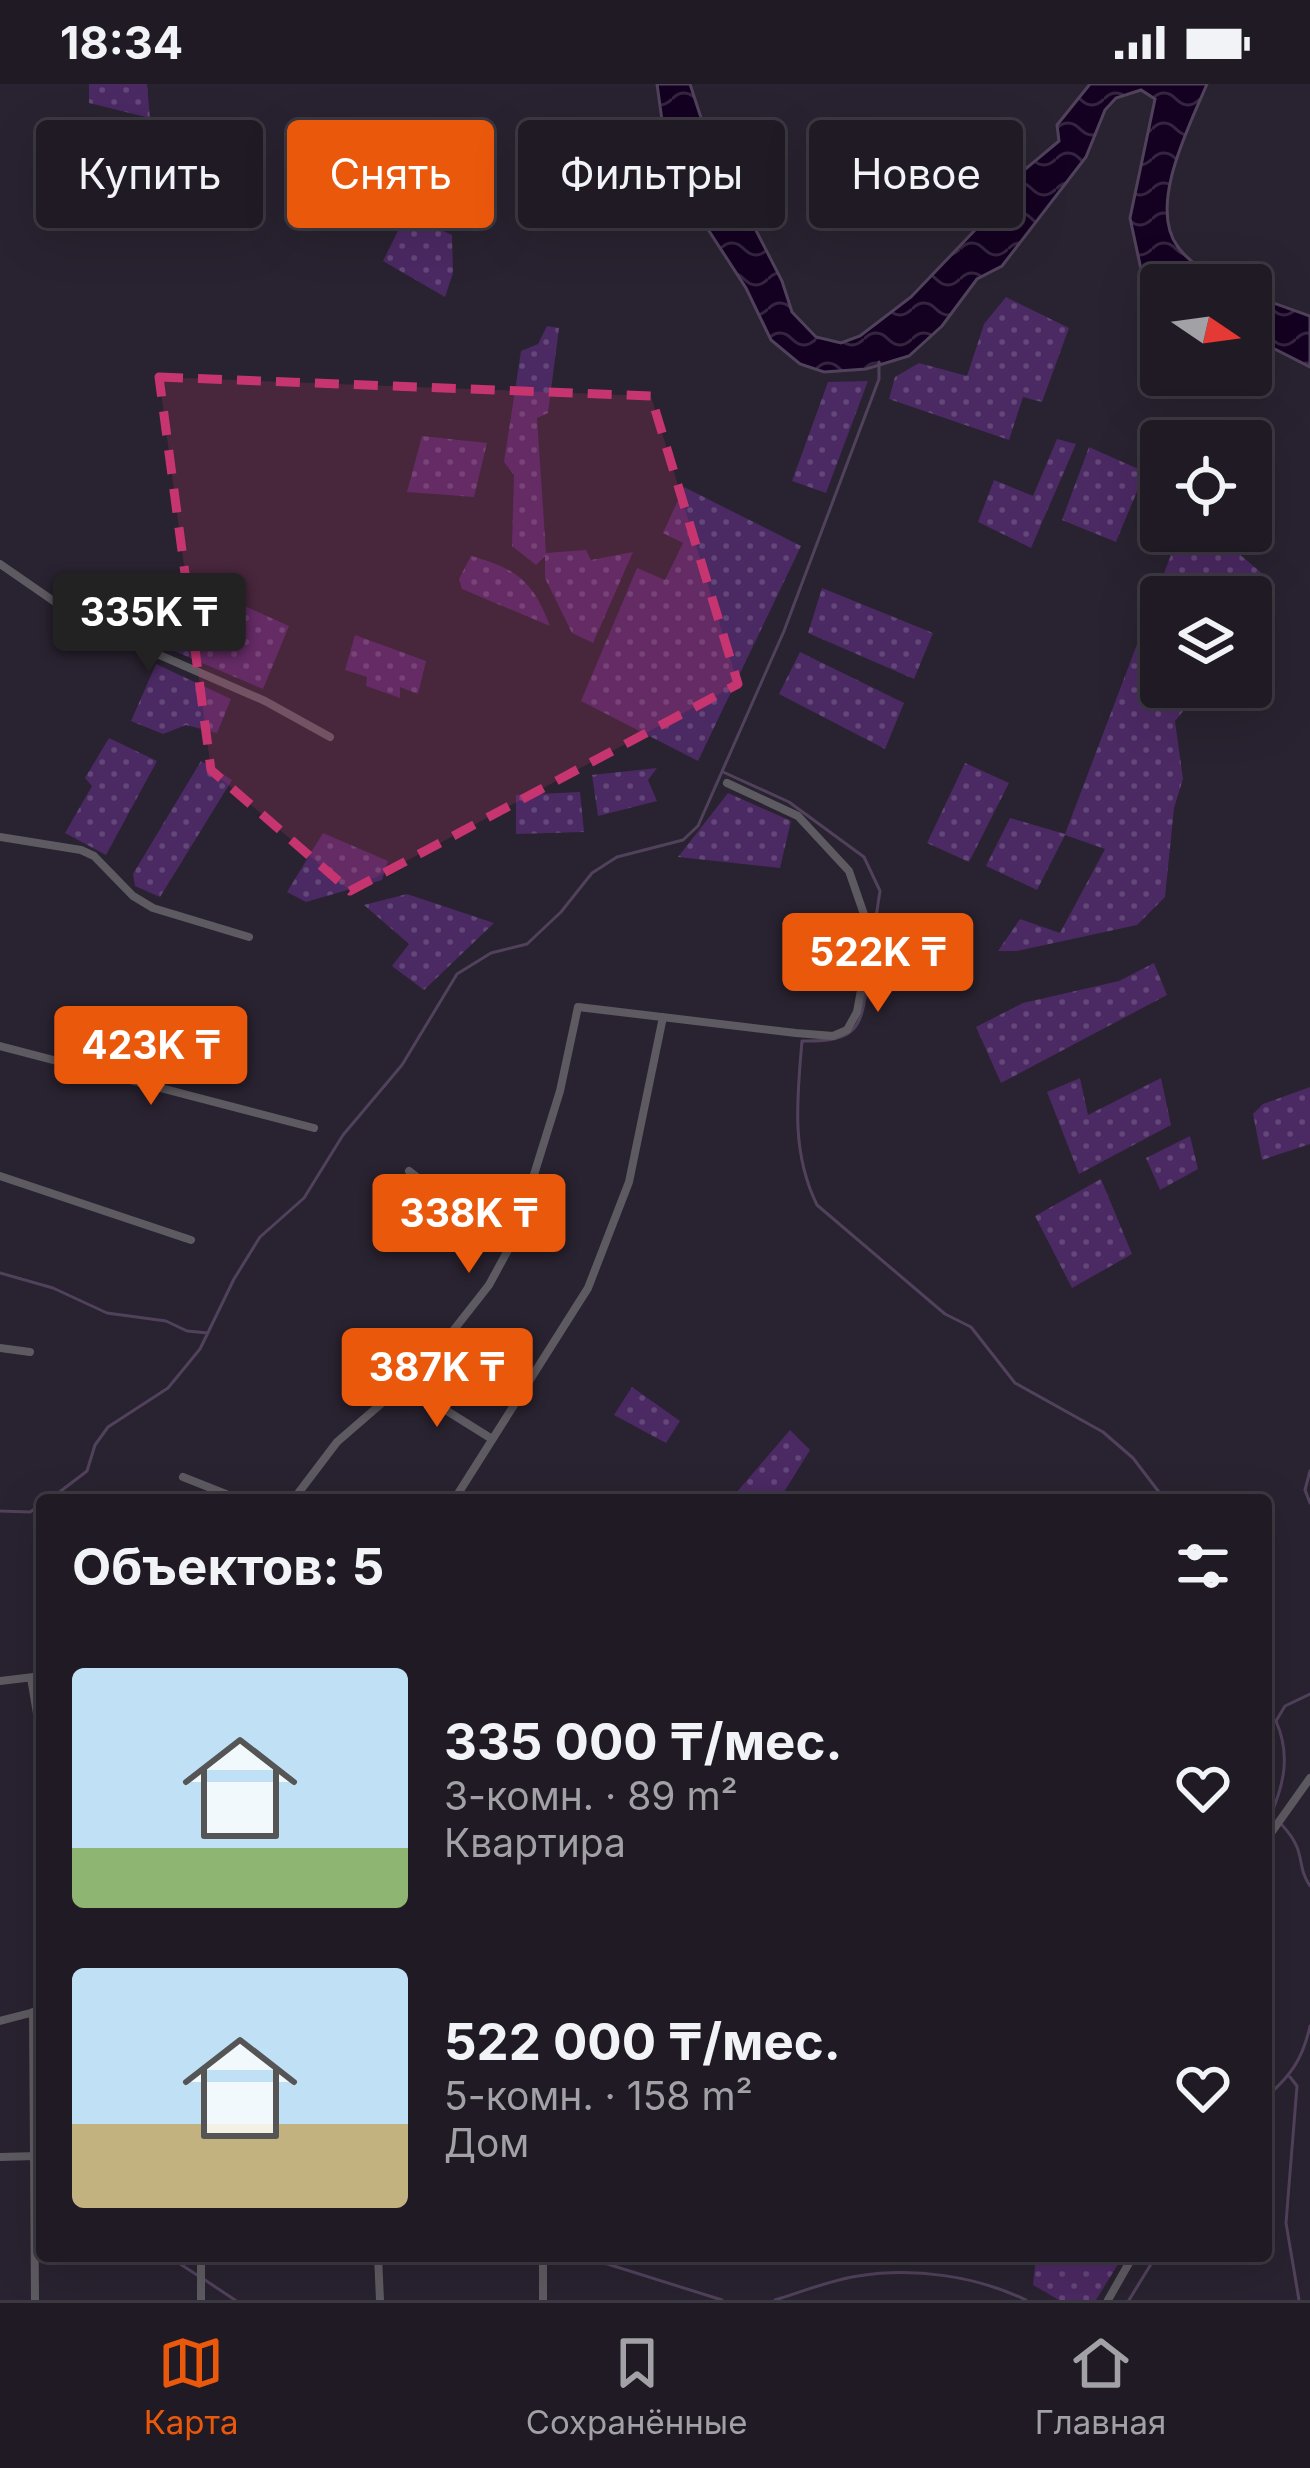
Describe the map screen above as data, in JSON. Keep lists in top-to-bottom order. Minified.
{"north":"right","page":{"status":"18:34","chip":["Купить","Снять","Фильтры","Новое"],"price":["335K ₸","522K ₸","423K ₸","338K ₸","387K ₸"],"heading":"Объектов: 5","list":[{"name":"335 000 ₸/мес.","note":"3-комн. · 89 m² · Квартира"},{"name":"522 000 ₸/мес.","note":"5-комн. · 158 m² · Дом"}],"tabs":["Карта","Сохранённые","Главная"]}}
